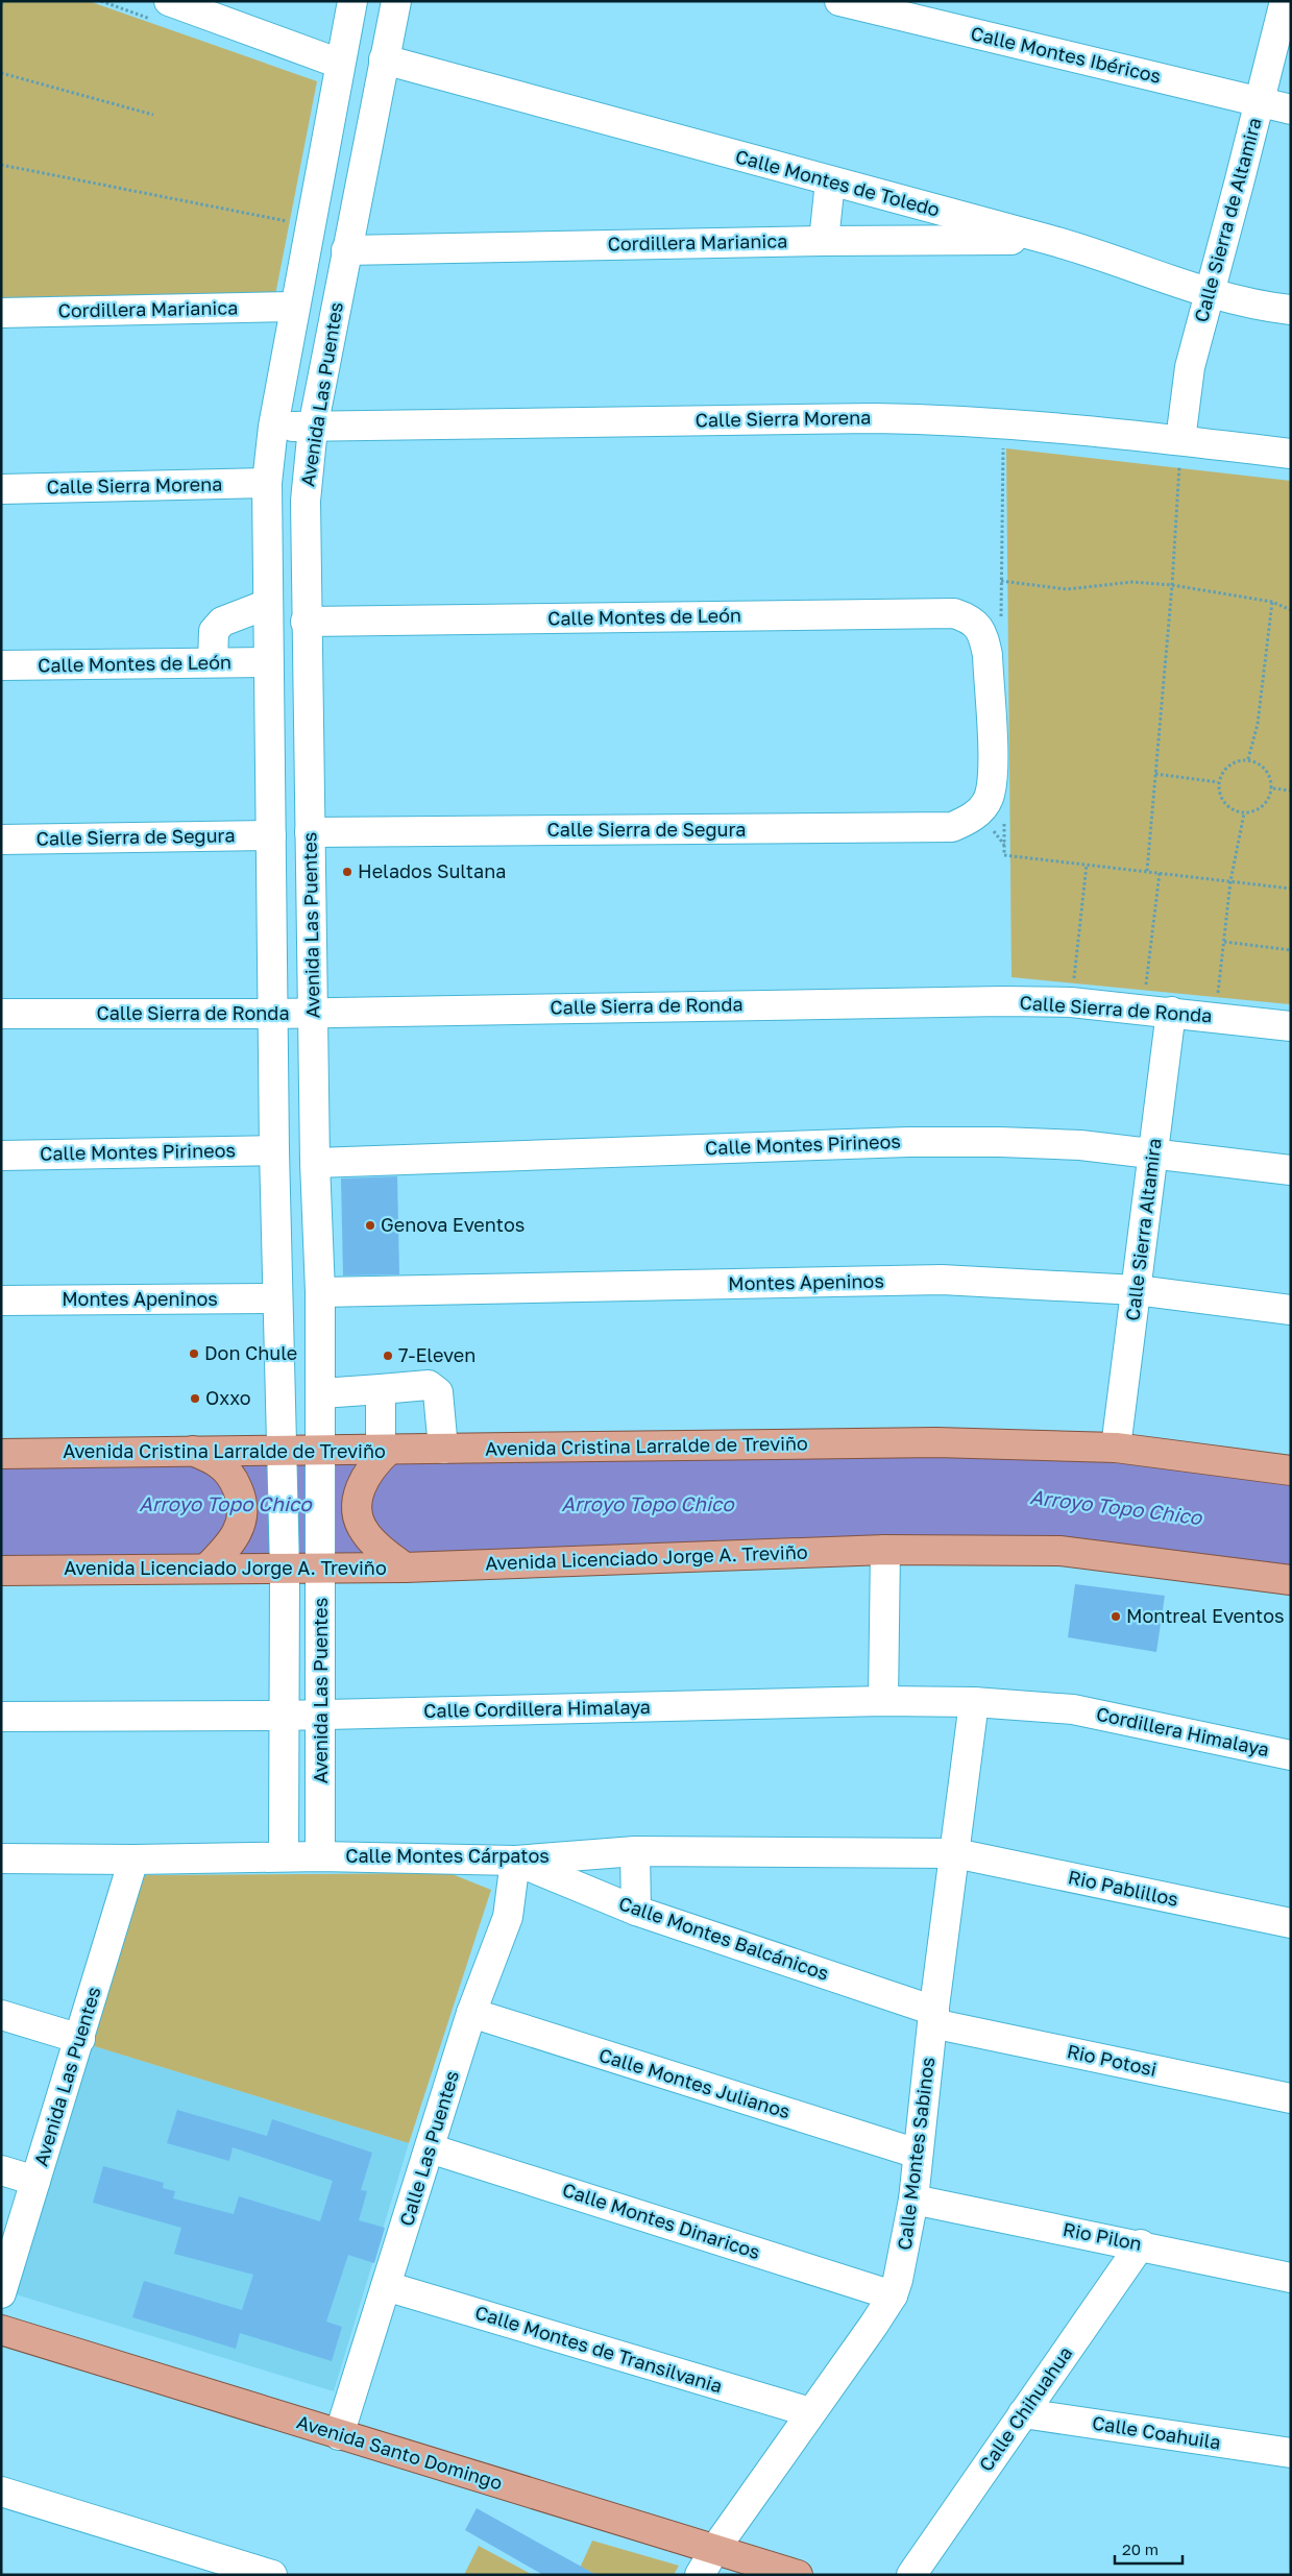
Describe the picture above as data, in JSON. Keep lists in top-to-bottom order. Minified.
{"streets":{"main road":["Avenida Cristina Larralde de Treviño","Avenida Licenciado Jorge A. Treviño","Avenida Santo Domingo"],"street":["Calle Montes Ibéricos","Calle Montes de Toledo","Calle Sierra de Altamira","Cordillera Marianica","Avenida Las Puentes","Calle Sierra Morena","Calle Montes de León","Calle Sierra de Segura","Calle Sierra de Ronda","Calle Montes Pirineos","Calle Sierra Altamira","Montes Apeninos","Calle Cordillera Himalaya","Cordillera Himalaya","Calle Montes Cárpatos","Rio Pablillos","Calle Montes Balcánicos","Rio Potosi","Calle Montes Julianos","Calle Las Puentes","Calle Montes Sabinos","Calle Montes Dinaricos","Rio Pilon","Calle Montes de Transilvania","Calle Chihuahua","Calle Coahuila"]},"crossings":[["Calle Montes Ibéricos","Calle Sierra de Altamira"],["Calle Montes de Toledo","Calle Sierra de Altamira"],["Calle Montes de Toledo","Cordillera Marianica"],["Calle Montes de Toledo","Avenida Las Puentes"],["Calle Sierra de Altamira","Calle Sierra Morena"],["Cordillera Marianica","Avenida Las Puentes"],["Avenida Las Puentes","Calle Sierra Morena"],["Avenida Las Puentes","Calle Montes de León"],["Avenida Las Puentes","Calle Sierra de Segura"],["Avenida Las Puentes","Calle Sierra de Ronda"],["Avenida Las Puentes","Calle Montes Pirineos"],["Avenida Las Puentes","Montes Apeninos"],["Avenida Las Puentes","Avenida Cristina Larralde de Treviño"],["Avenida Las Puentes","Avenida Licenciado Jorge A. Treviño"],["Avenida Las Puentes","Calle Cordillera Himalaya"],["Avenida Las Puentes","Calle Montes Cárpatos"],["Calle Sierra de Ronda","Calle Sierra Altamira"],["Calle Montes Pirineos","Calle Sierra Altamira"],["Calle Sierra Altamira","Montes Apeninos"],["Calle Sierra Altamira","Avenida Cristina Larralde de Treviño"],["Calle Cordillera Himalaya","Cordillera Himalaya"],["Calle Cordillera Himalaya","Calle Montes Sabinos"],["Calle Montes Cárpatos","Rio Pablillos"],["Calle Montes Cárpatos","Calle Montes Balcánicos"],["Calle Montes Cárpatos","Calle Las Puentes"],["Calle Montes Cárpatos","Calle Montes Sabinos"],["Rio Pablillos","Calle Montes Sabinos"],["Calle Montes Balcánicos","Rio Potosi"],["Calle Montes Balcánicos","Calle Las Puentes"],["Calle Montes Balcánicos","Calle Montes Sabinos"],["Rio Potosi","Calle Montes Sabinos"],["Calle Montes Julianos","Calle Las Puentes"],["Calle Montes Julianos","Calle Montes Sabinos"],["Calle Las Puentes","Calle Montes Dinaricos"],["Calle Las Puentes","Calle Montes de Transilvania"],["Calle Las Puentes","Avenida Santo Domingo"],["Calle Montes Sabinos","Calle Montes Dinaricos"],["Calle Montes Sabinos","Rio Pilon"],["Calle Montes Sabinos","Calle Montes de Transilvania"],["Calle Montes Sabinos","Avenida Santo Domingo"],["Rio Pilon","Calle Chihuahua"],["Calle Chihuahua","Calle Coahuila"]],"water":["Arroyo Topo Chico"],"places":["Helados Sultana","Genova Eventos","Don Chule","7-Eleven","Oxxo","Montreal Eventos"],"scale_bar":"20 m"}
